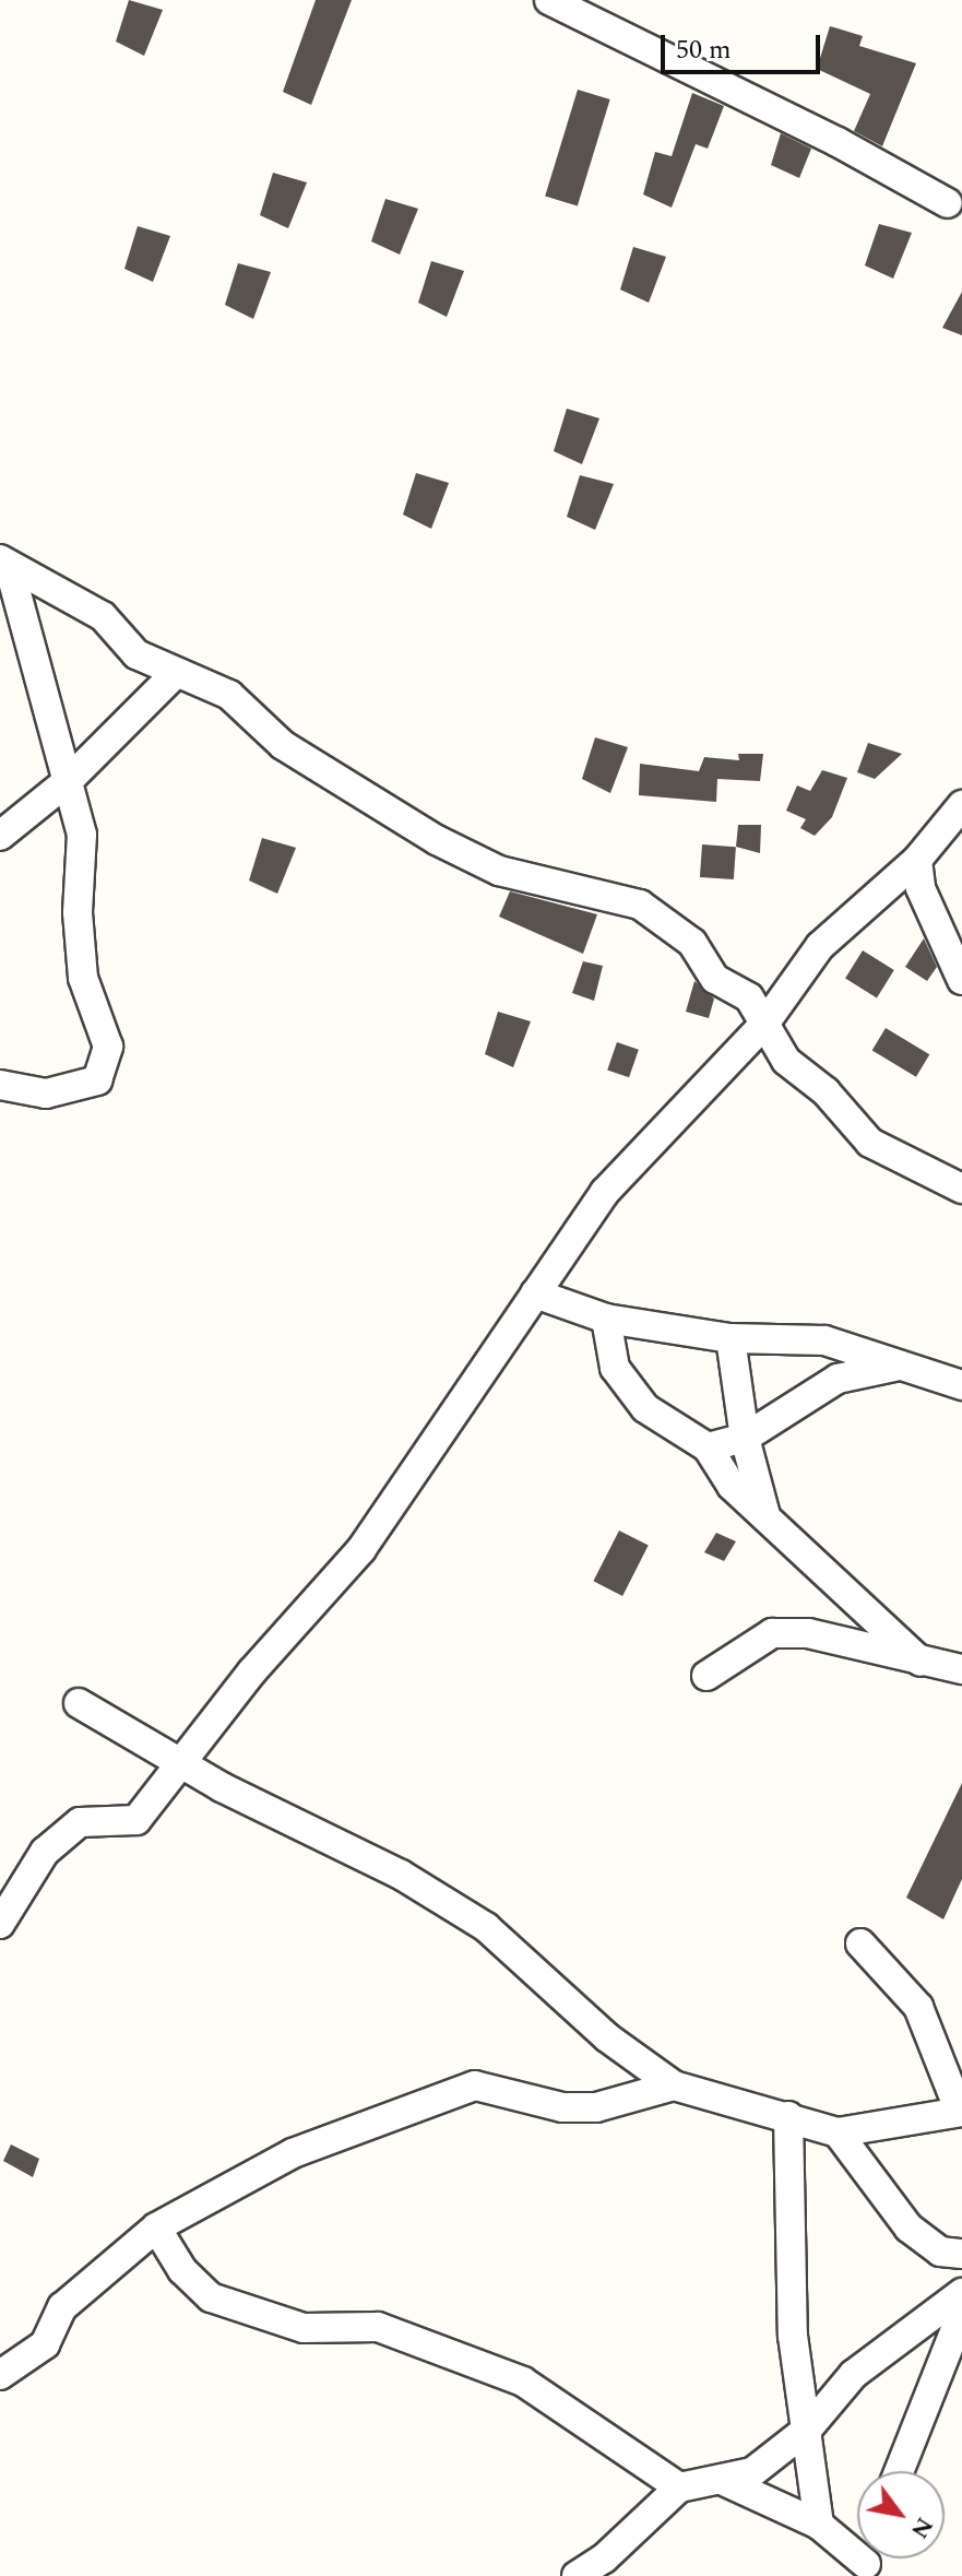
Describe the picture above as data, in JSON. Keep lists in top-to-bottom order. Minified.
{"scale_bar":"50 m","north":"bottom right"}
